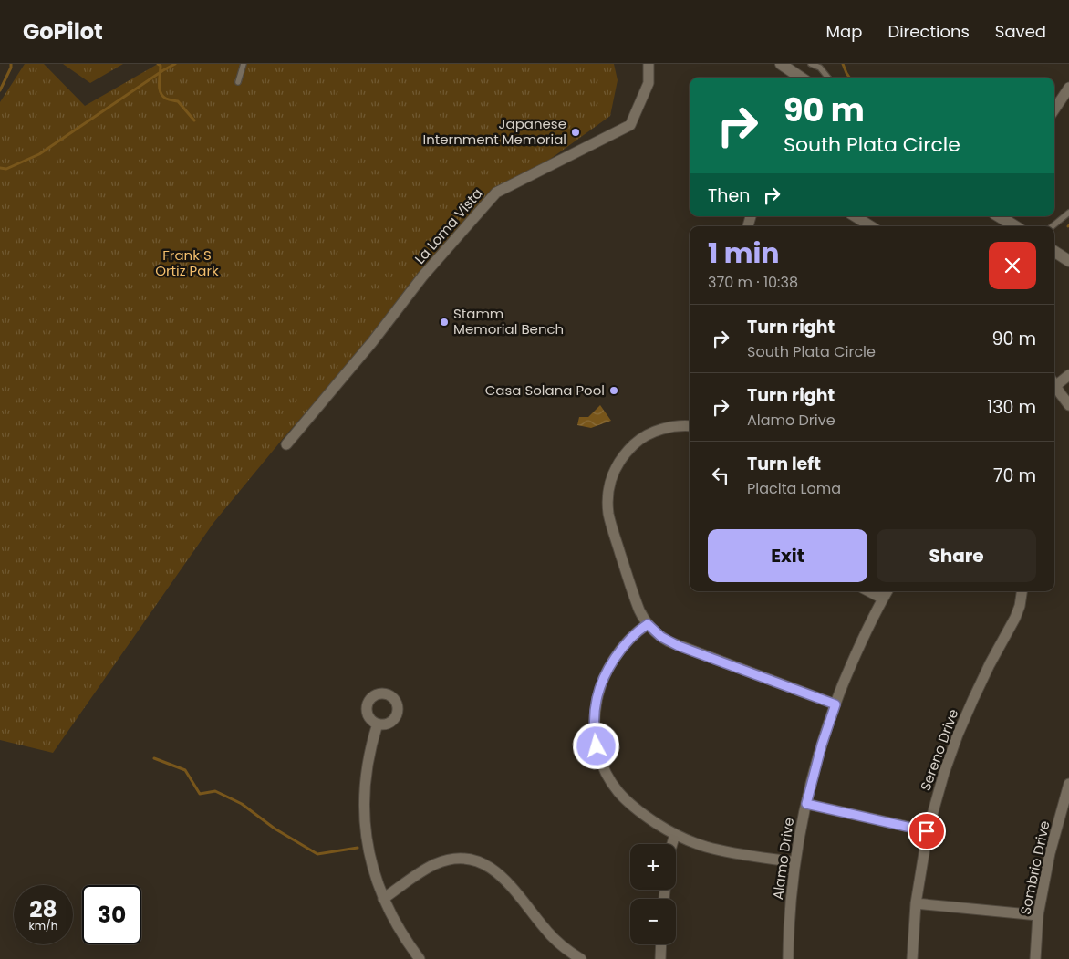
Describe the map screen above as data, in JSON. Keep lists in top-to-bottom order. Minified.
{"streets":{"street":["La Loma Vista","Sereno Drive","Alamo Drive","Sombrio Drive"]},"parks":["Frank S Ortiz Park"],"places":["Japanese Internment Memorial","Stamm Memorial Bench","Casa Solana Pool"],"page":{"header":"GoPilot","nav":["Map","Directions","Saved"],"turn":["90 m","South Plata Circle"],"then":"Then","heading":["1 min","370 m · 10:38"],"list":[{"name":"Turn right","note":"South Plata Circle","value":"90 m"},{"name":"Turn right","note":"Alamo Drive","value":"130 m"},{"name":"Turn left","note":"Placita Loma","value":"70 m"}],"buttons":["Exit","Share"],"map_buttons":["+","−"],"speed":"28 km/h","limit":"30"}}
